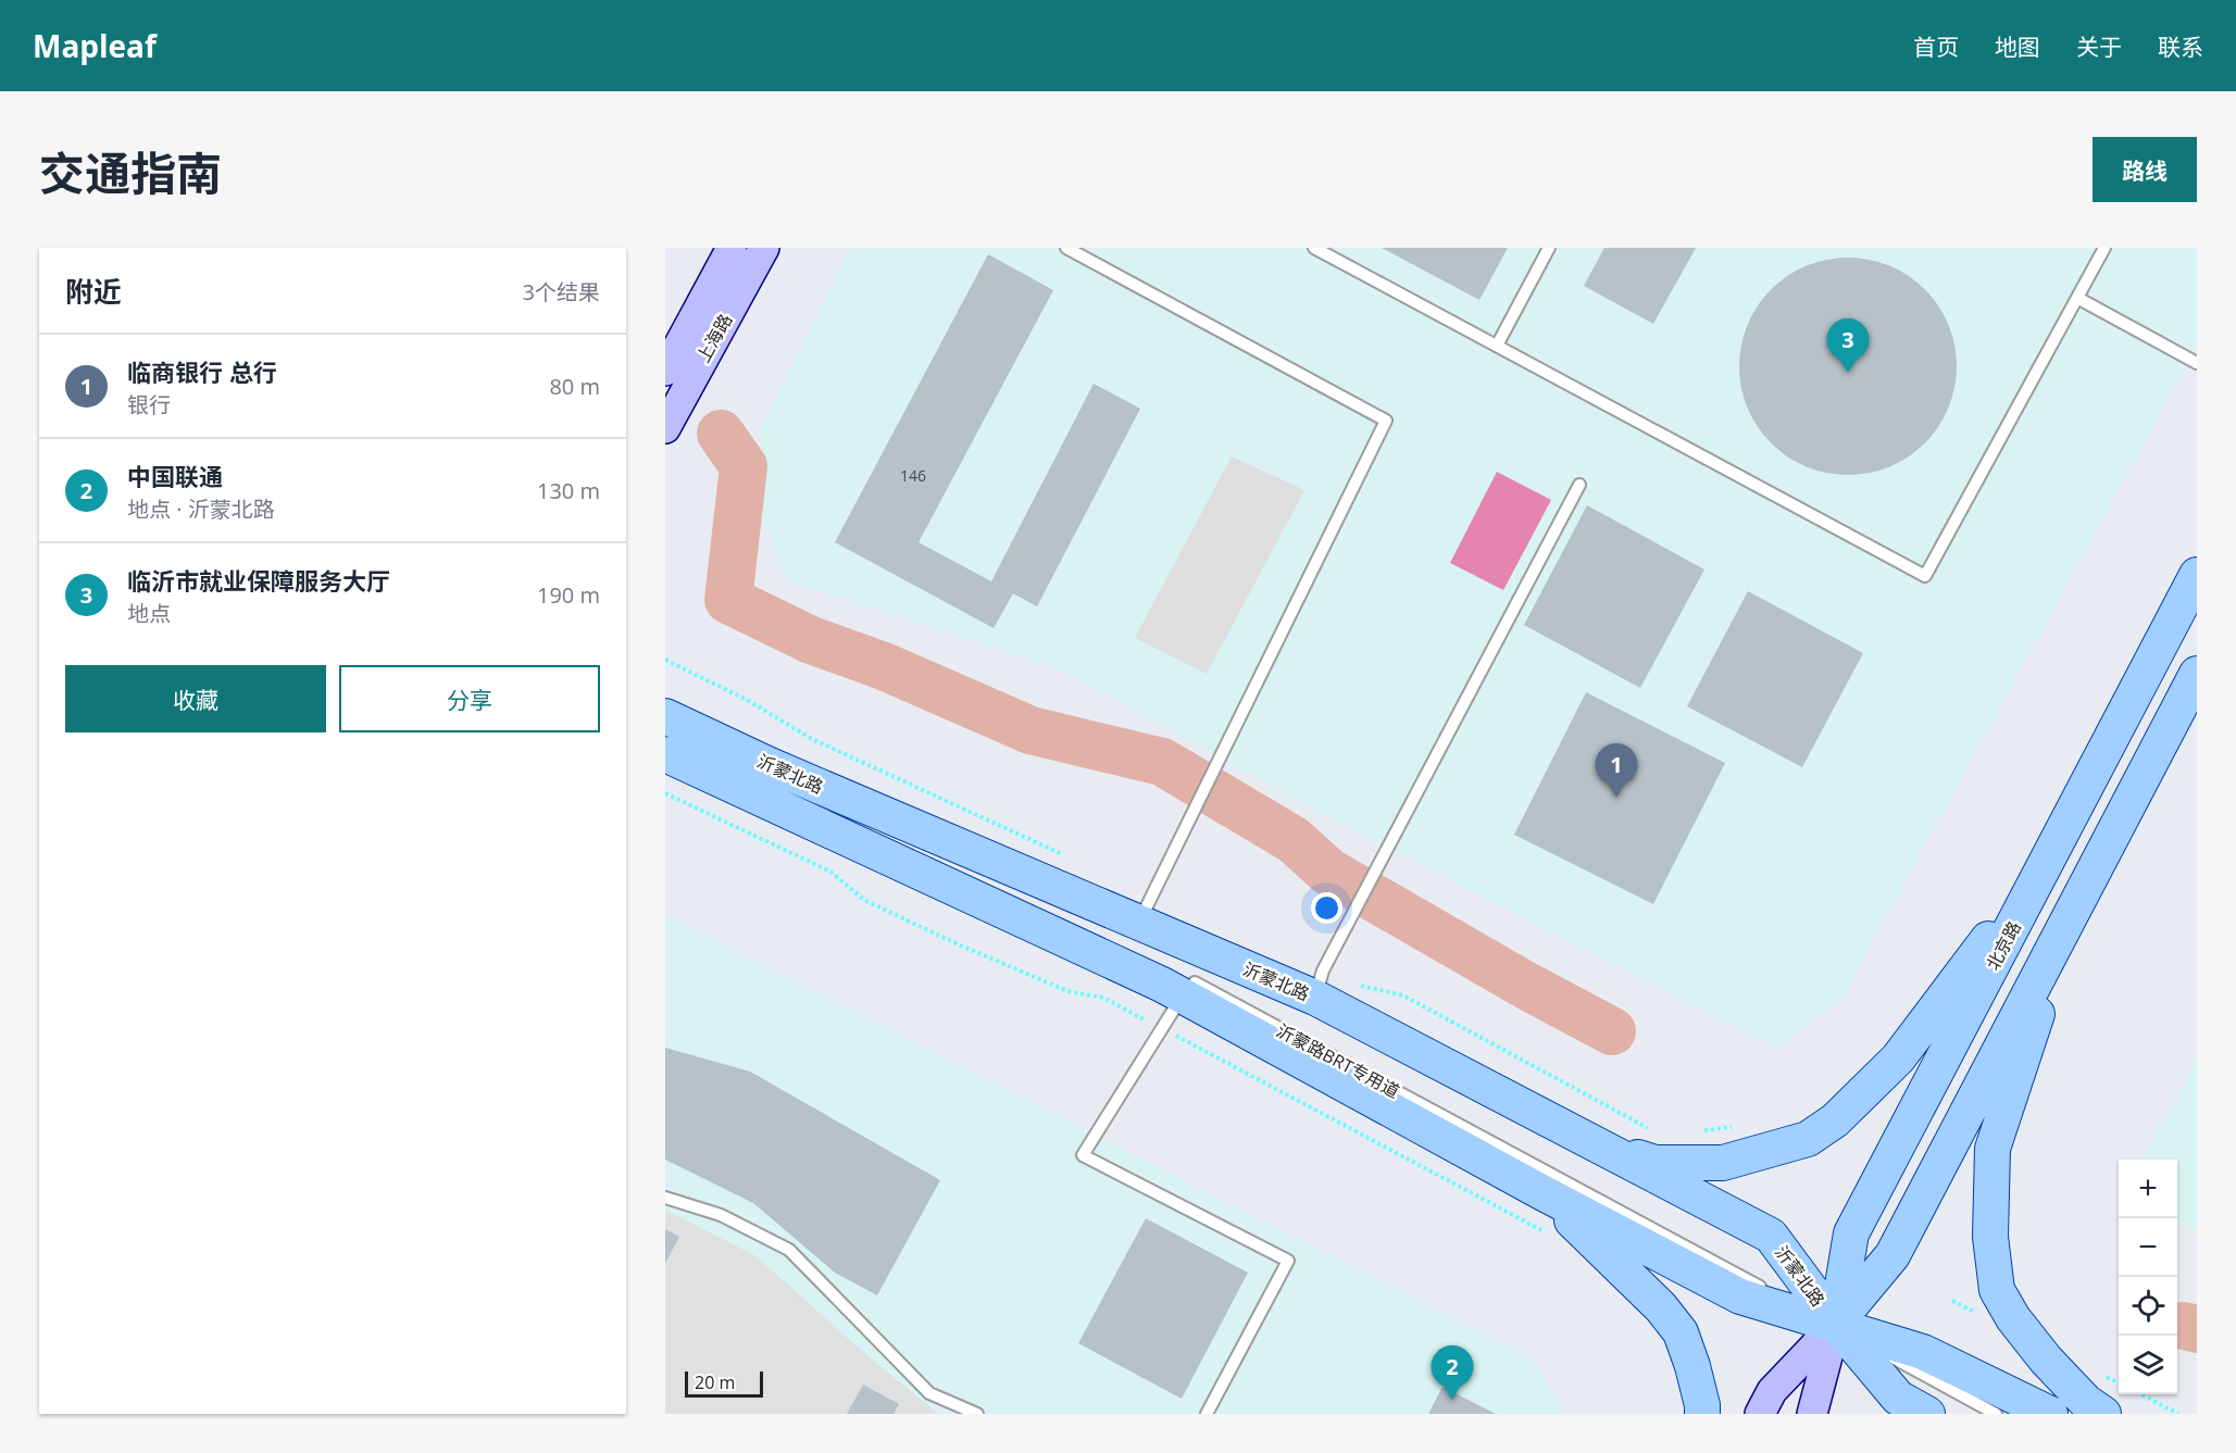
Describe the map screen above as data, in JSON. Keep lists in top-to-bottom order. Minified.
{"streets":{"main road":["沂蒙北路","北京路"],"street":["上海路"],"lane":["沂蒙路BRT专用道"]},"crossings":[["沂蒙北路","北京路"],["沂蒙北路","沂蒙路BRT专用道"],["北京路","沂蒙路BRT专用道"]],"house_numbers":["146"],"scale_bar":"20 m","page":{"header":"Mapleaf","nav":["首页","地图","关于","联系"],"title":"交通指南","buttons":["路线",["收藏","分享"]],"heading":["附近","3个结果"],"pins":["3","1","2"],"list":[{"mark":"1","name":"临商银行 总行","note":"银行","value":"80 m"},{"mark":"2","name":"中国联通","note":"地点 · 沂蒙北路","value":"130 m"},{"mark":"3","name":"临沂市就业保障服务大厅","note":"地点","value":"190 m"}],"map_buttons":["+","−"],"scale":"20 m"}}
